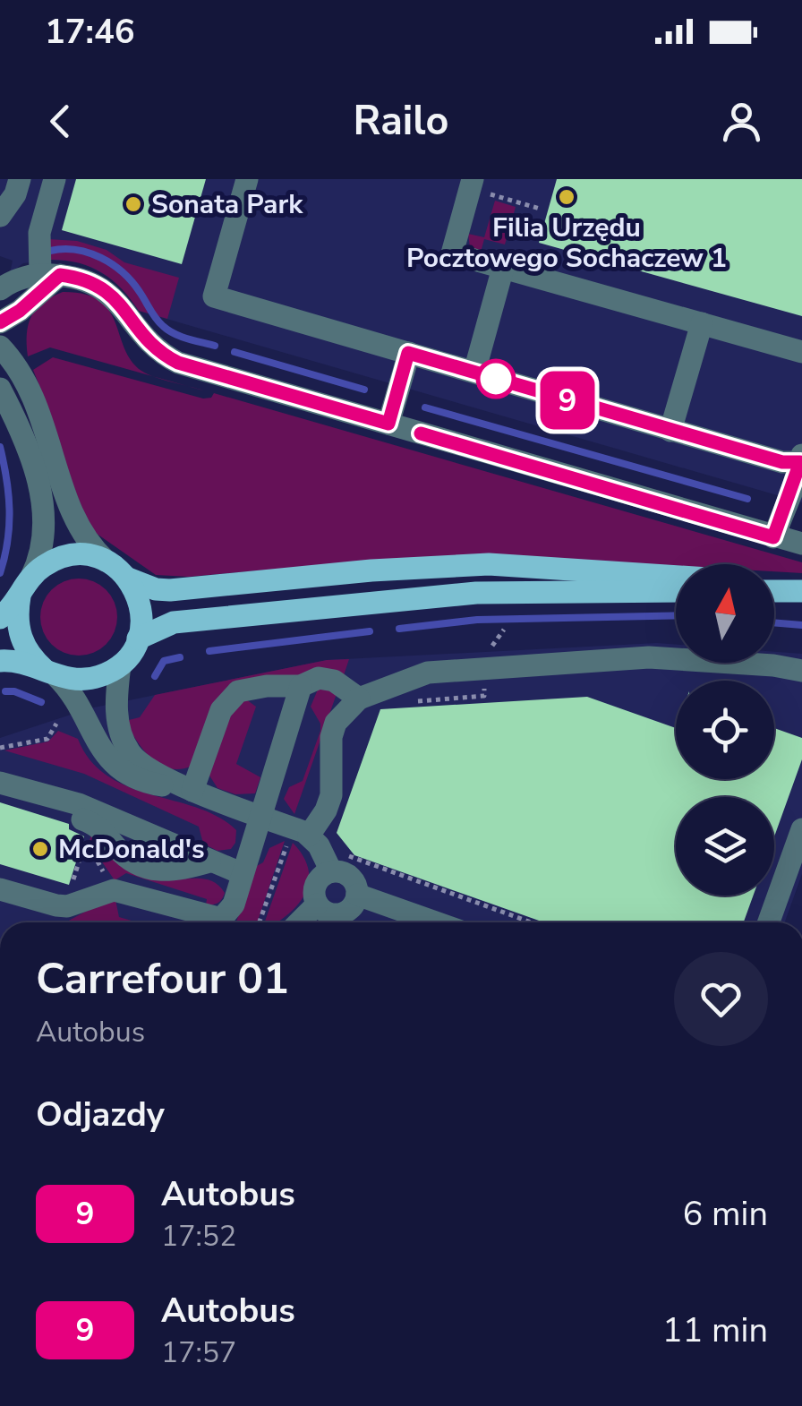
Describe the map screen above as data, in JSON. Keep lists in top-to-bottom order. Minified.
{"places":["Filia Urzędu Pocztowego Sochaczew 1","Sonata Park","McDonald's"],"lines":["bus line 9"],"north":"top","page":{"status":"17:46","header":"Railo","on_map":"9","heading":[["Carrefour 01","Autobus"],"Odjazdy"],"list":[{"mark":"9","name":"Autobus","note":"17:52","value":"6 min"},{"mark":"9","name":"Autobus","note":"17:57","value":"11 min"}]}}
